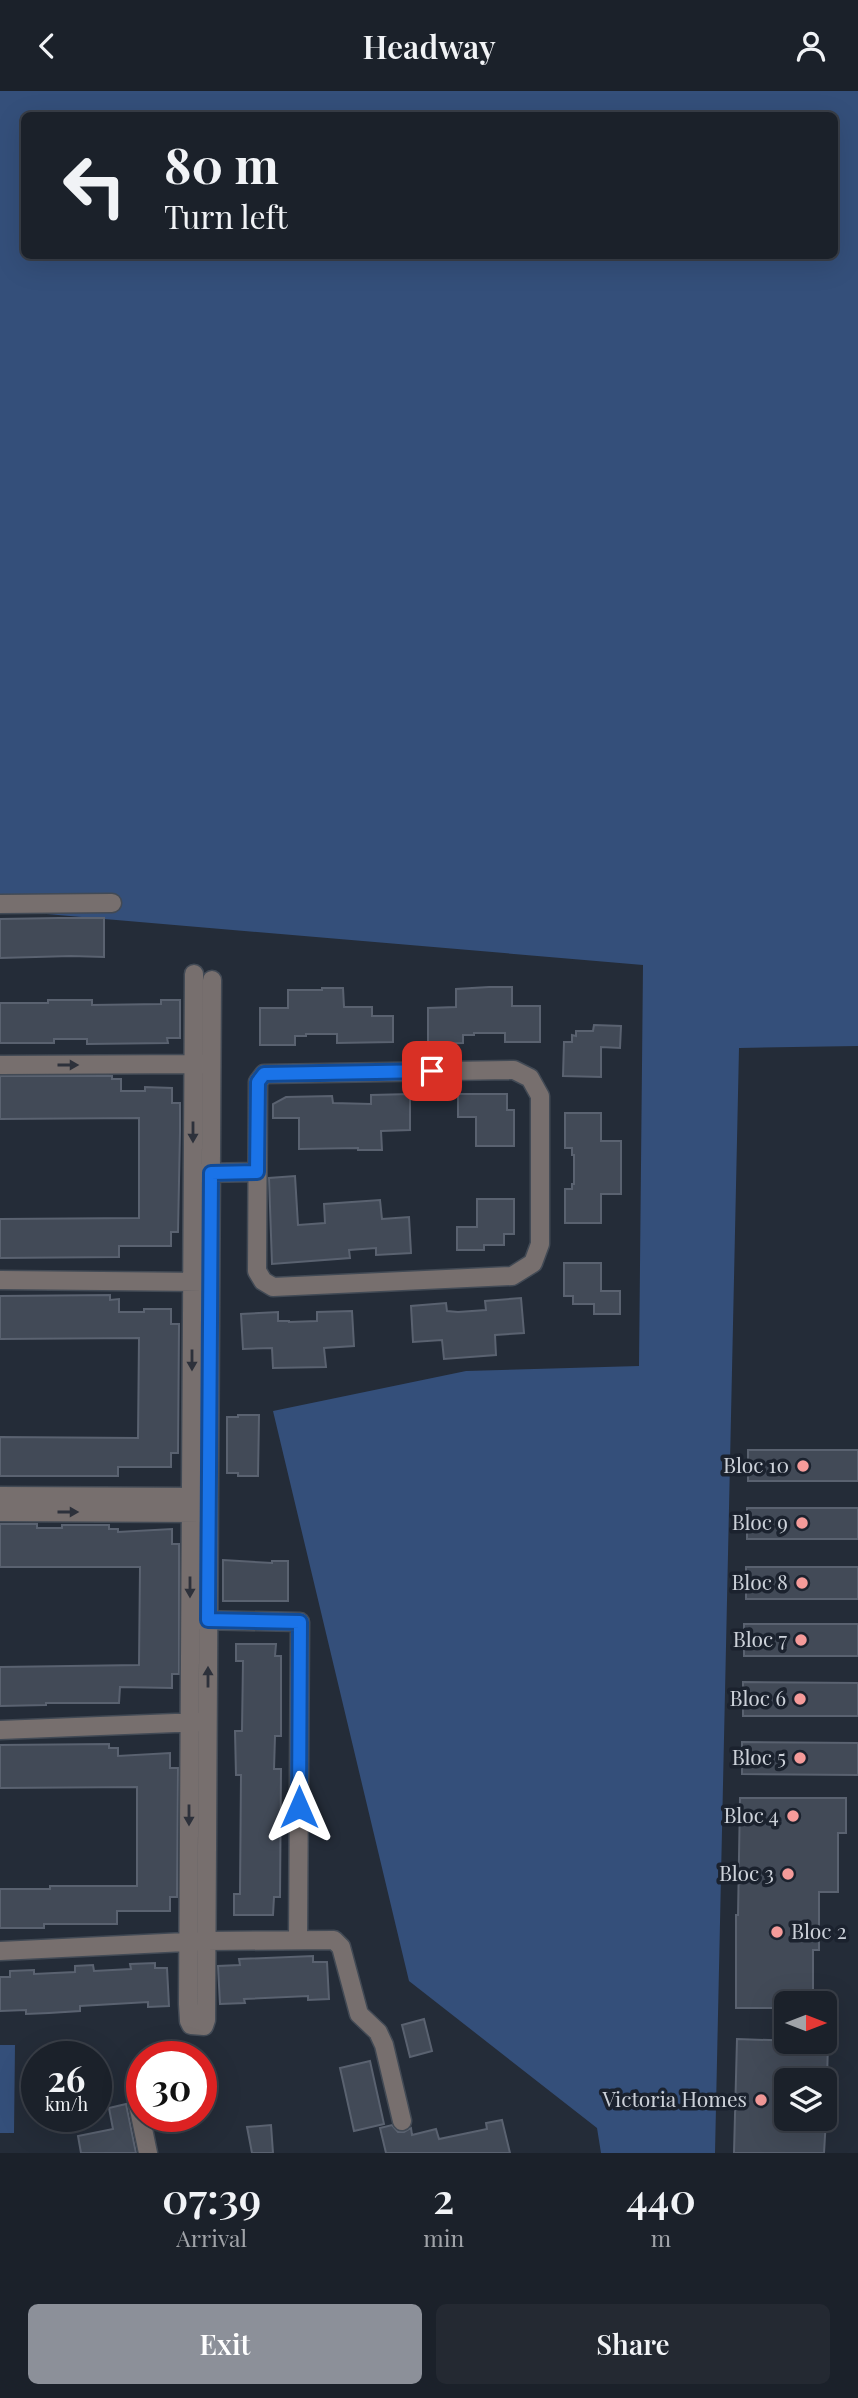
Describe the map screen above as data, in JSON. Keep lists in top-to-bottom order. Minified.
{"places":["Bloc 10","Bloc 9","Bloc 8","Bloc 7","Bloc 6","Bloc 5","Bloc 4","Bloc 3","Bloc 2","Victoria Homes"],"north":"right","page":{"header":"Headway","turn":["80 m","Turn left"],"speed":"26 km/h","limit":"30","eta":["07:39","Arrival","2","min","440","m"],"buttons":["Exit","Share"]}}
